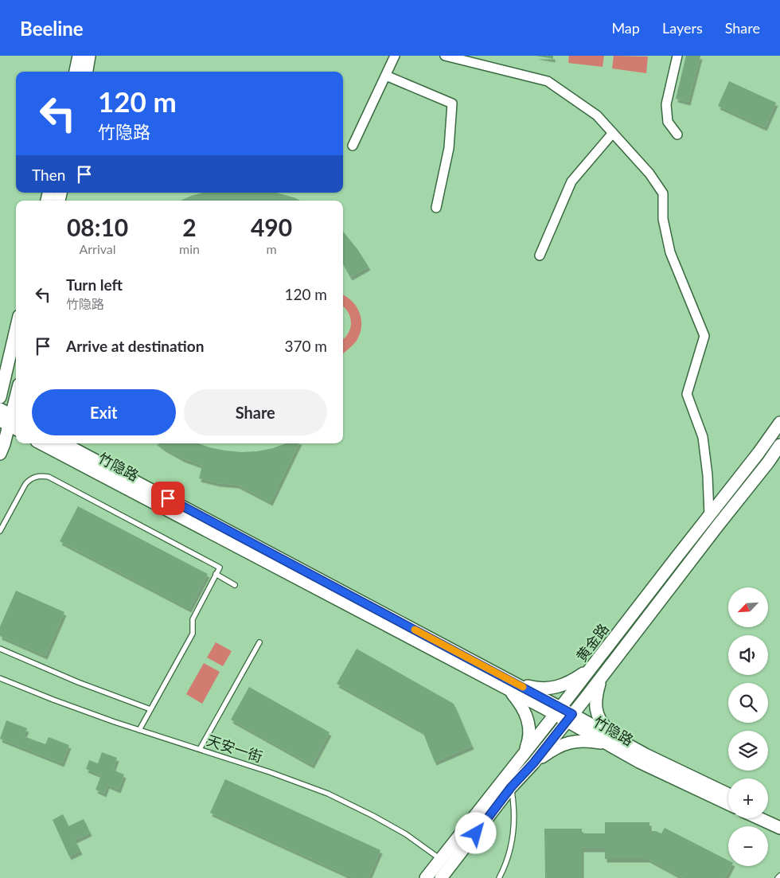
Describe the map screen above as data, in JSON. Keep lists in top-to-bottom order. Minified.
{"streets":{"street":["竹隐路","黄金路"],"lane":["天安一街"]},"crossings":[["竹隐路","黄金路"],["黄金路","天安一街"]],"north":"bottom left","page":{"header":"Beeline","nav":["Map","Layers","Share"],"turn":["120 m","竹隐路"],"then":"Then","eta":["08:10","Arrival","2","min","490","m"],"list":[{"name":"Turn left","note":"竹隐路","value":"120 m"},{"name":"Arrive at destination","value":"370 m"}],"buttons":["Exit","Share"],"map_buttons":["+","−"]}}
